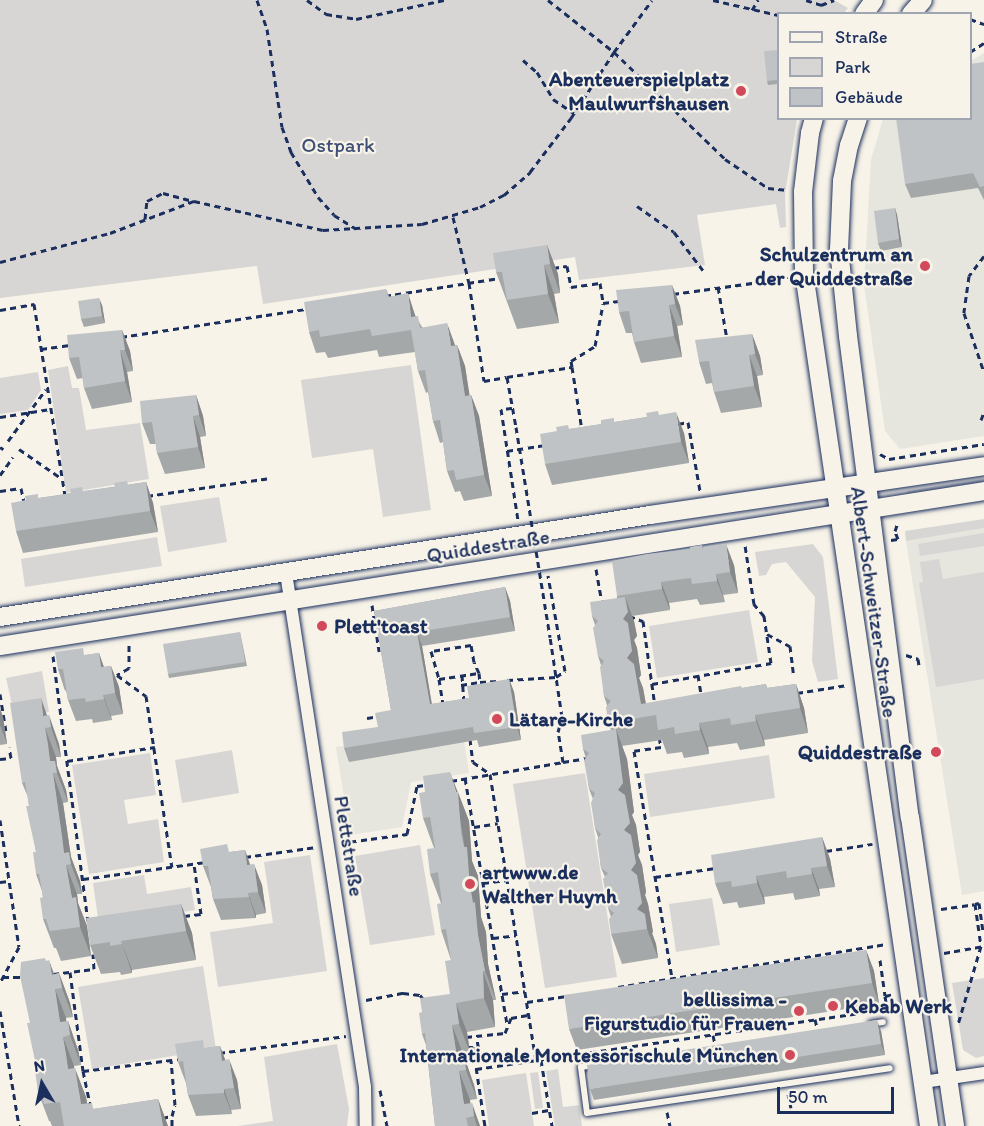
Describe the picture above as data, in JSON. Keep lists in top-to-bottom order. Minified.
{"streets":{"main road":["Quiddestraße","Albert-Schweitzer-Straße"],"street":["Plettstraße"]},"crossings":[["Quiddestraße","Albert-Schweitzer-Straße"],["Quiddestraße","Plettstraße"]],"parks":["Ostpark"],"places":["Abenteuerspielplatz Maulwurfshausen","Schulzentrum an der Quiddestraße","Plett'toast","Lätare-Kirche","Quiddestraße","artwww.de Walther Huynh","Kebab Werk","bellissima - Figurstudio für Frauen","Internationale Montessorischule München"],"legend":["Straße","Park","Gebäude"],"scale_bar":"50 m","north":"top"}
